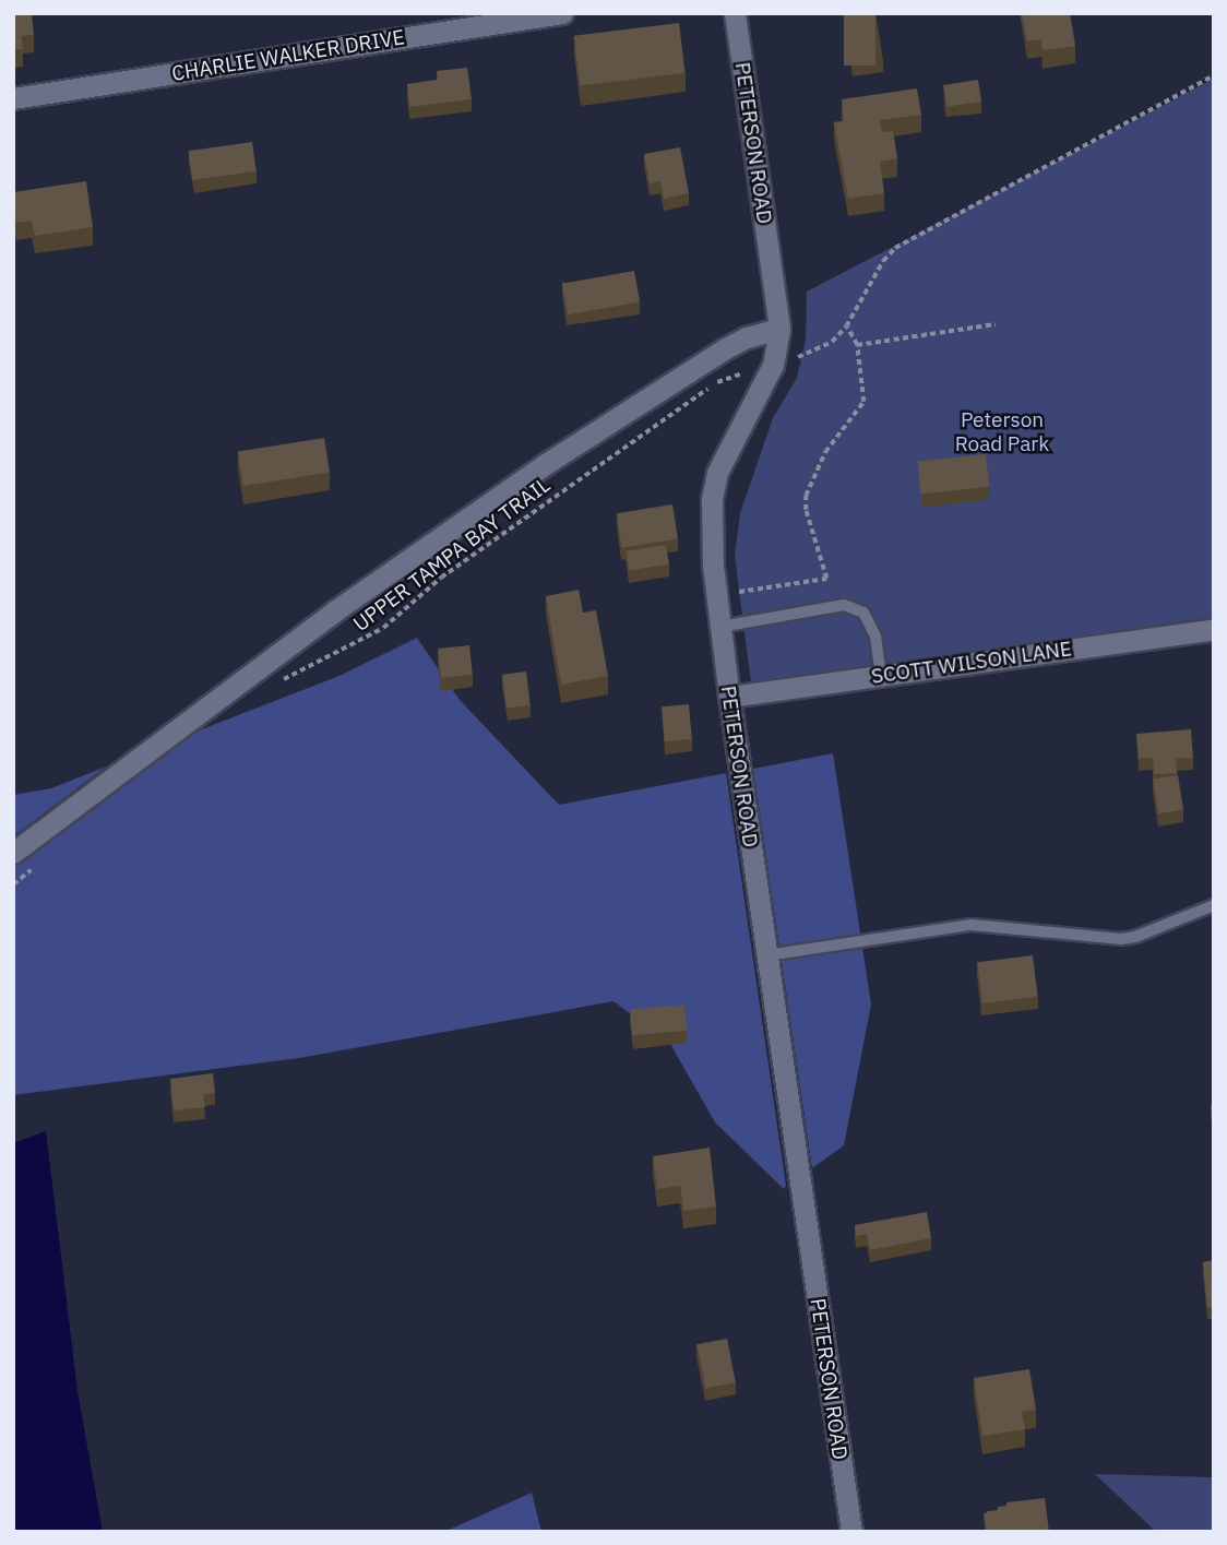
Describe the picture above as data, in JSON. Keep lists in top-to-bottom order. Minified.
{"streets":{"street":["CHARLIE WALKER DRIVE","PETERSON ROAD","SCOTT WILSON LANE"],"path":["UPPER TAMPA BAY TRAIL"]},"crossings":[["PETERSON ROAD","UPPER TAMPA BAY TRAIL"],["PETERSON ROAD","SCOTT WILSON LANE"]],"parks":["Peterson Road Park"]}
